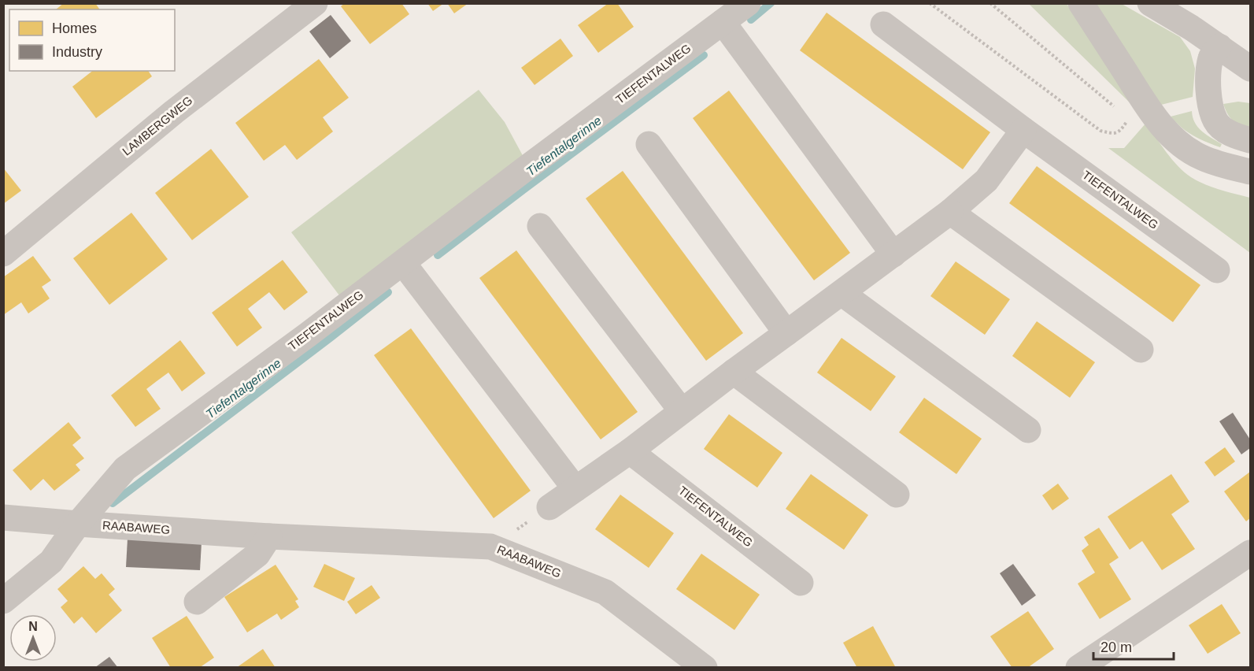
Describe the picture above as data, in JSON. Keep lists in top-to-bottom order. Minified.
{"streets":{"street":["TIEFENTALWEG","LAMBERGWEG","RAABAWEG"]},"crossings":[["TIEFENTALWEG","RAABAWEG"]],"water":["Tiefentalgerinne"],"legend":["Homes","Industry"],"scale_bar":"20 m","north":"top"}
